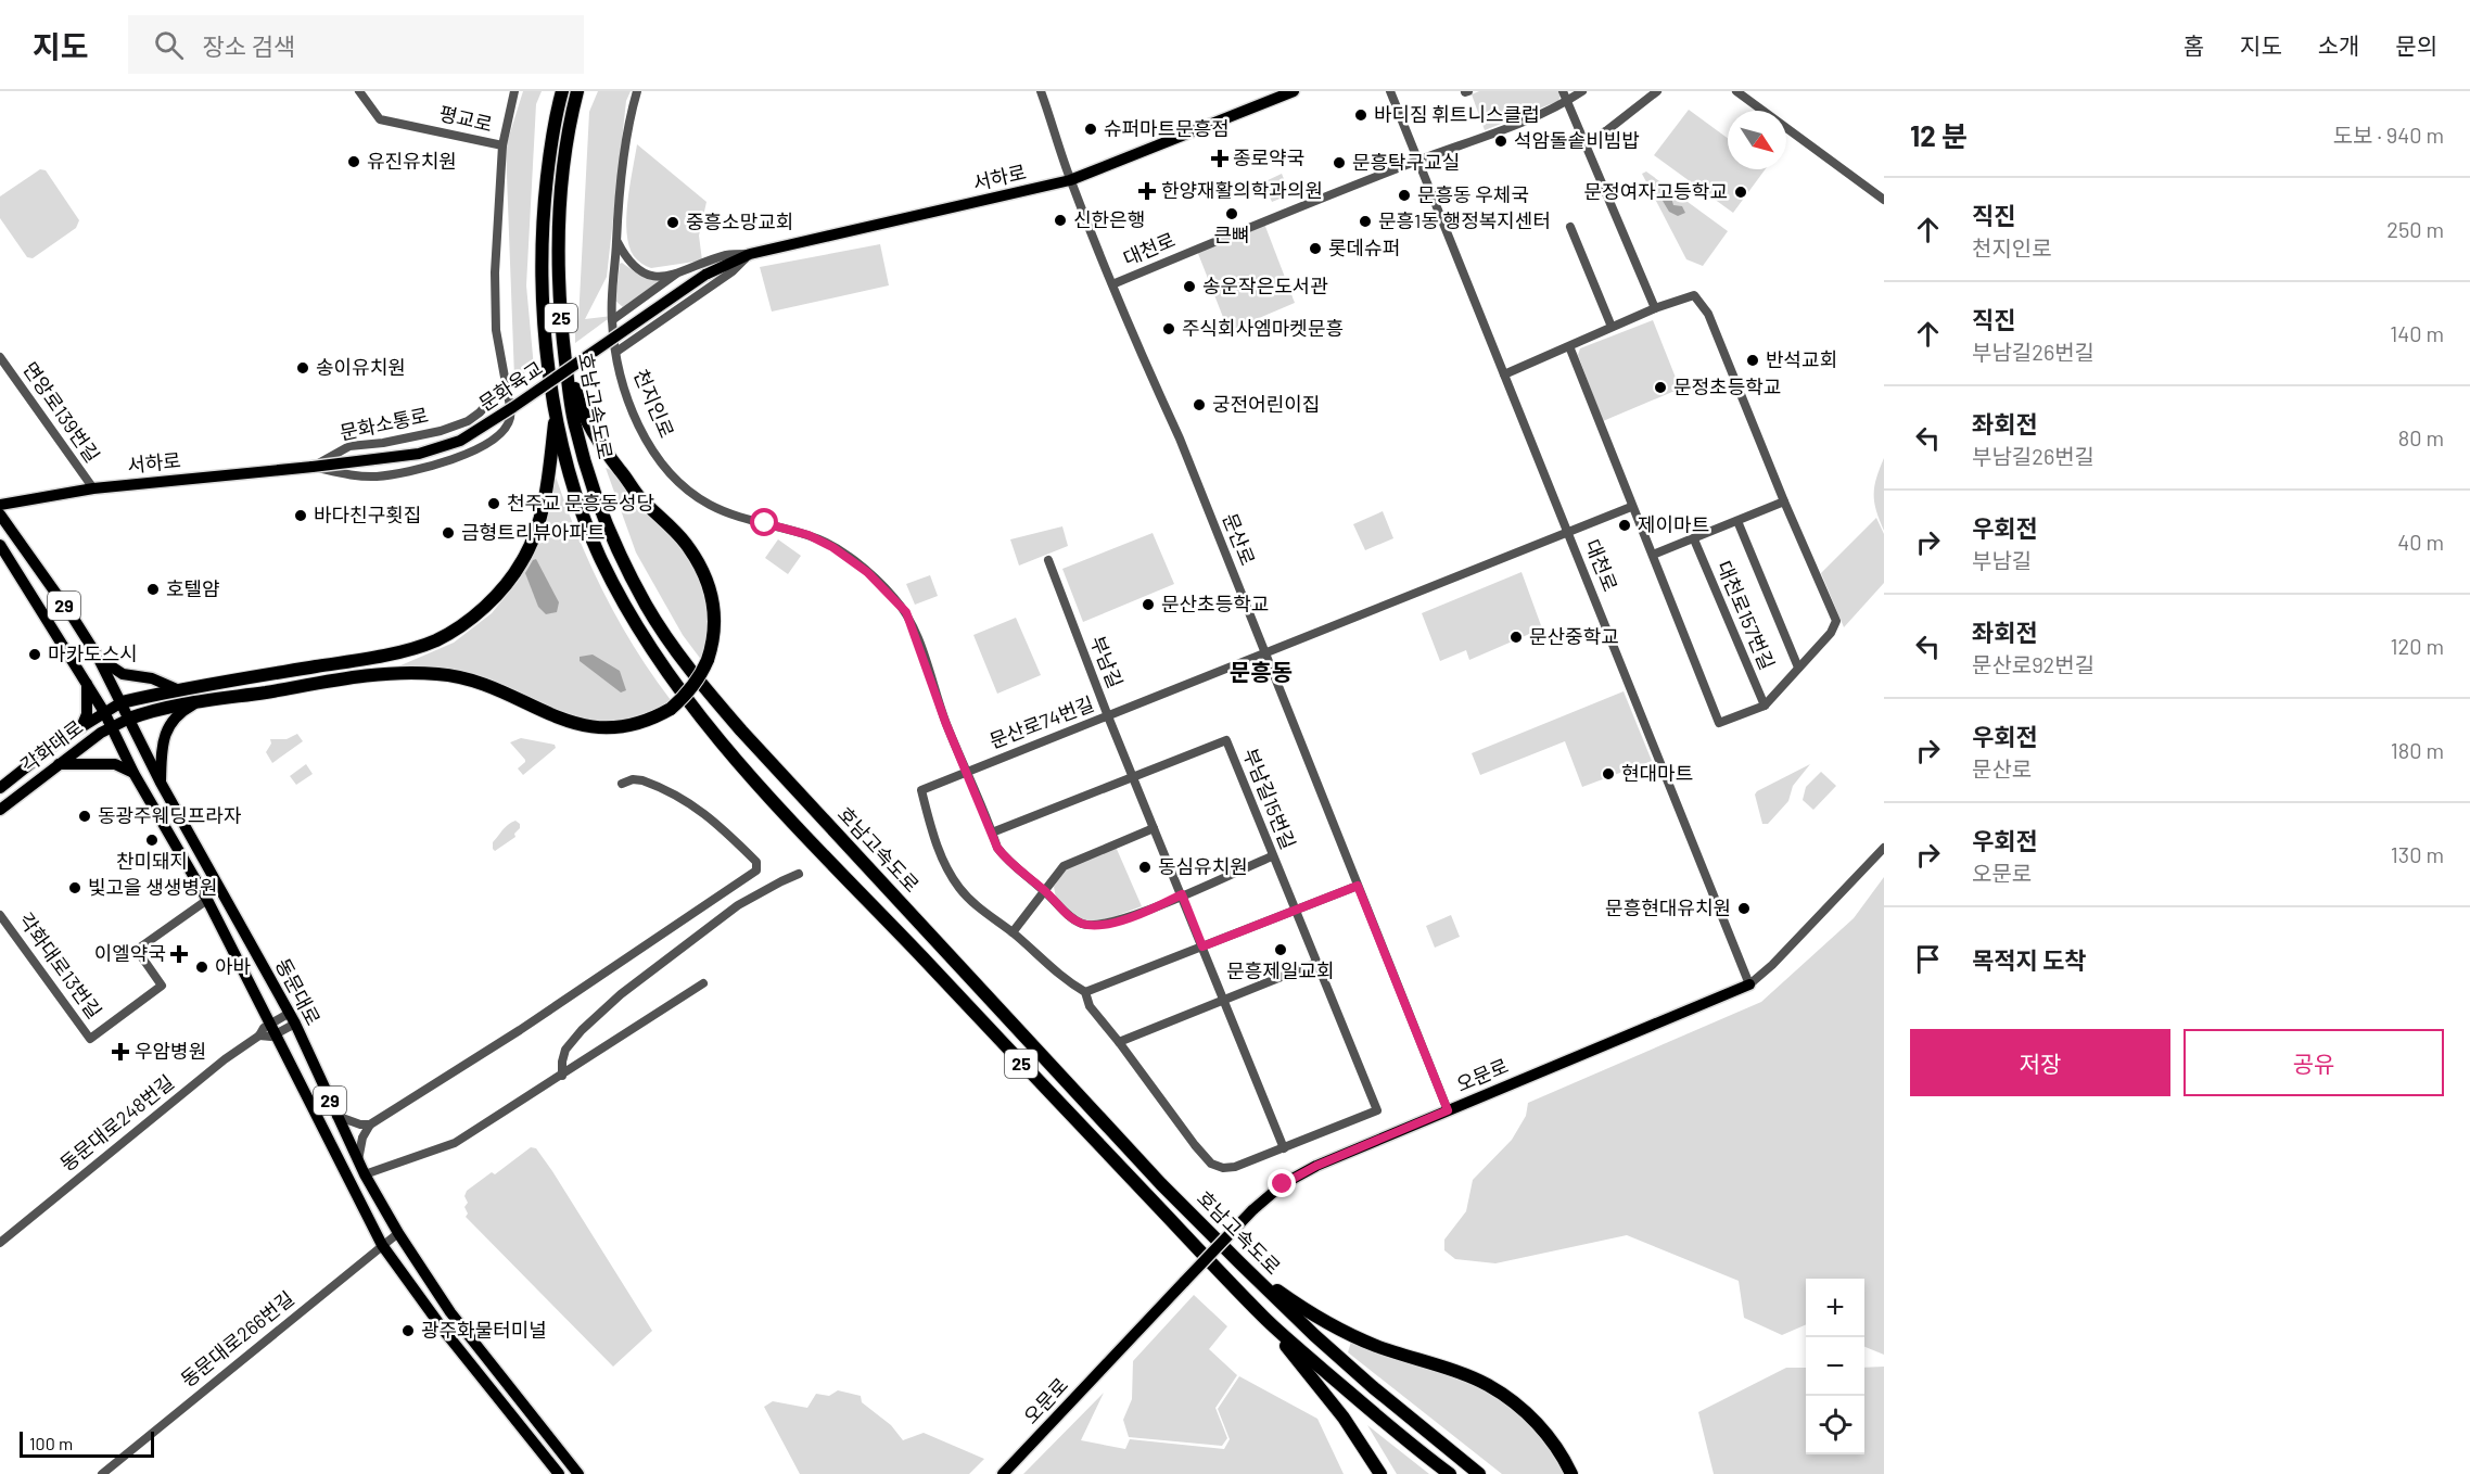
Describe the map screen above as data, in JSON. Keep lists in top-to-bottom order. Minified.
{"streets":{"highway":["25","호남고속도로"],"main road":["서하로","문화육교","29","각화대로","동문대로","오문로"],"street":["평교로","대천로","천지인로","면앙로139번길","문화소통로","문산로","대천로157번길","부남길","문산로74번길","부남길15번길","각화대로13번길","동문대로248번길","동문대로266번길"]},"crossings":[["평교로","문화소통로"],["서하로","문화육교"],["서하로","면앙로139번길"],["서하로","문화소통로"],["서하로","문산로"],["대천로","문산로"],["대천로","대천로157번길"],["대천로","문산로74번길"],["대천로","오문로"],["문화육교","문화소통로"],["천지인로","부남길"],["천지인로","문산로74번길"],["문산로","문산로74번길"],["문산로","오문로"],["부남길","문산로74번길"],["부남길","부남길15번길"],["문산로74번길","부남길15번길"],["각화대로","동문대로"],["각화대로13번길","동문대로"],["동문대로","동문대로248번길"],["동문대로","동문대로266번길"]],"districts":["문흥동"],"places":{"other":["바디짐 휘트니스클럽","슈퍼마트문흥점","석암돌솥비빔밥","유진유치원","문흥탁구교실","문정여자고등학교","문흥동 우체국","큰뼈","신한은행","문흥1동 행정복지센터","중흥소망교회","롯데슈퍼","송운작은도서관","주식회사엠마켓문흥","반석교회","송이유치원","문정초등학교","궁전어린이집","천주교 문흥동성당","바다친구횟집","제이마트","금형트리뷰아파트","호텔얌","문산초등학교","문산중학교","마카도스시","현대마트","동광주웨딩프라자","찬미돼지","동심유치원","빛고을 생생병원","문흥현대유치원","문흥제일교회","아바","광주화물터미널"],"health":["종로약국","한양재활의학과의원","이엘약국","우암병원"]},"scale_bar":"100 m","north":"bottom right","page":{"header":"지도","search":"장소 검색","nav":["홈","지도","소개","문의"],"heading":["12 분","도보 · 940 m"],"list":[["직진","천지인로","250 m"],["직진","부남길26번길","140 m"],["좌회전","부남길26번길","80 m"],["우회전","부남길","40 m"],["좌회전","문산로92번길","120 m"],["우회전","문산로","180 m"],["우회전","오문로","130 m"],"목적지 도착"],"buttons":["저장","공유"],"map_buttons":["+","−"],"scale":"100 m"}}
